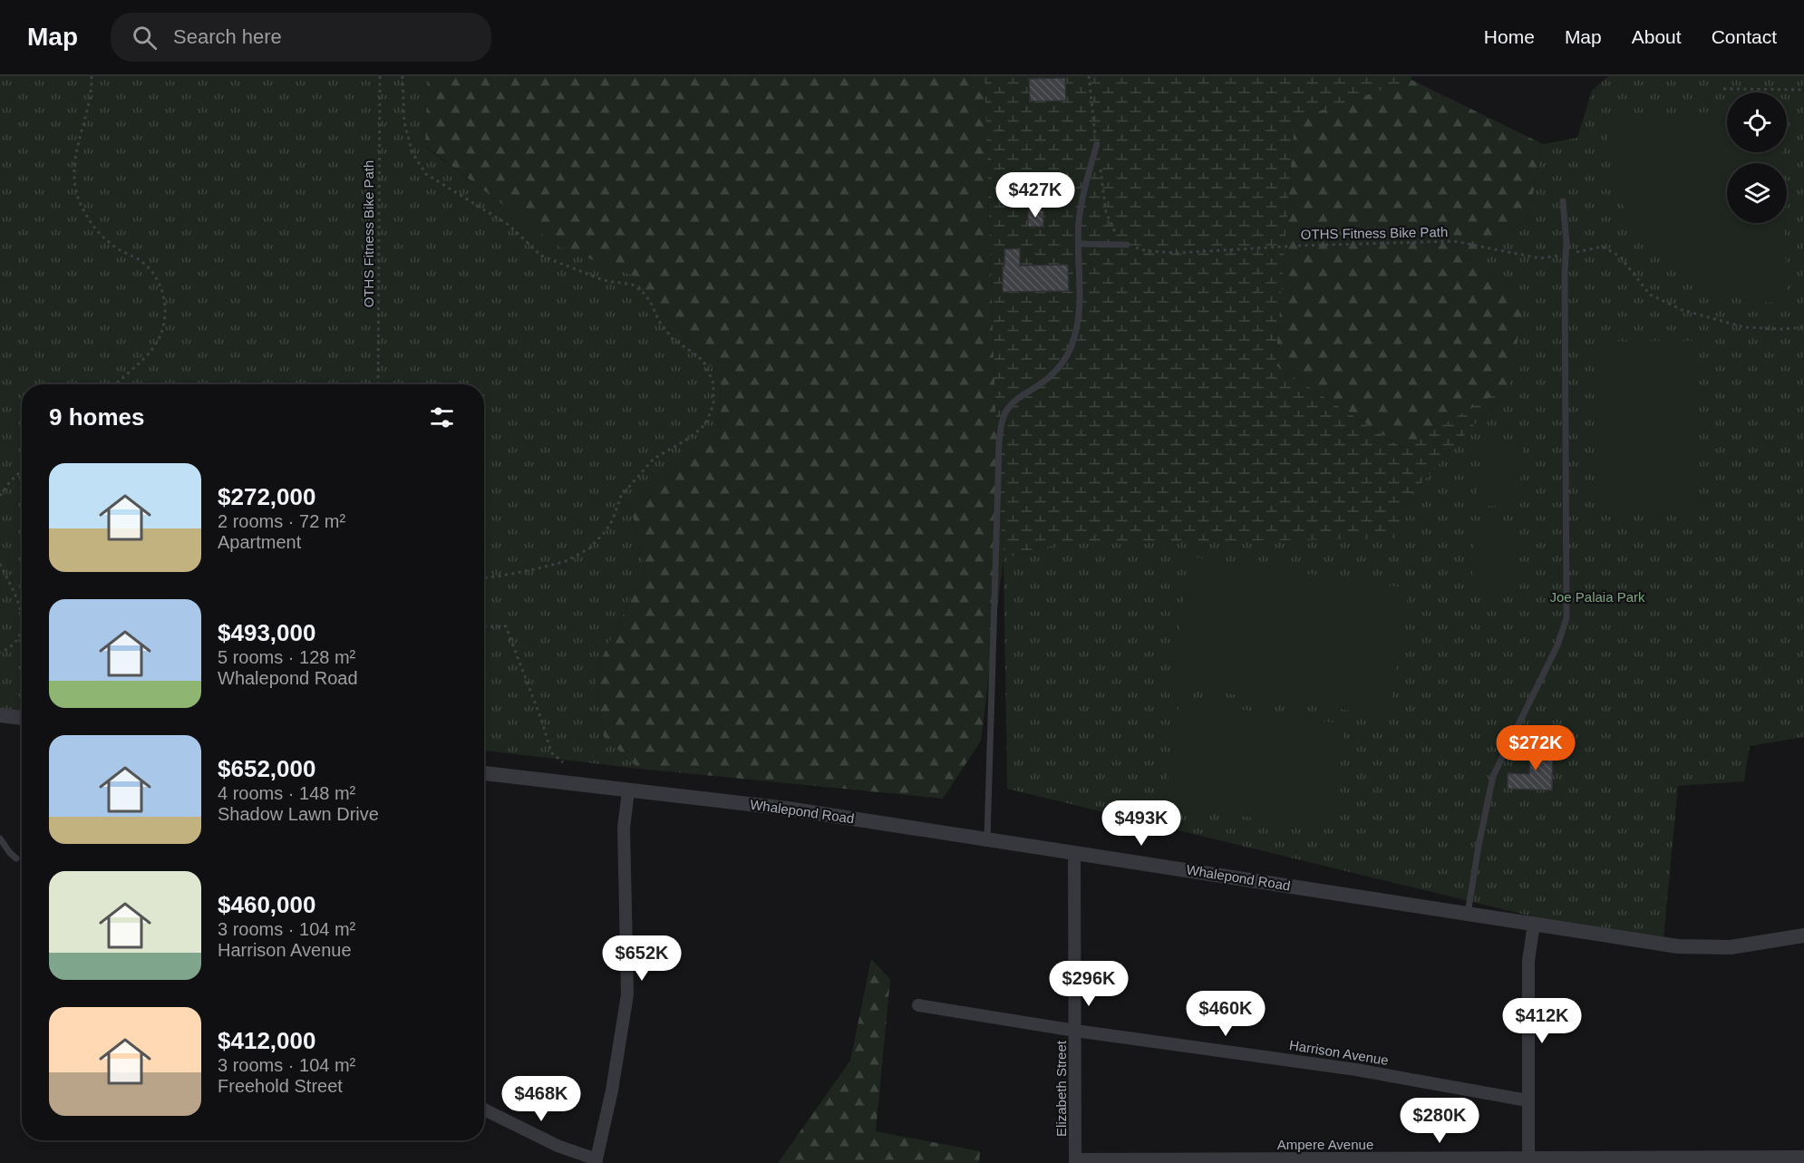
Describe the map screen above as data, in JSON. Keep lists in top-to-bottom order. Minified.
{"streets":{"street":["Whalepond Road","Harrison Avenue","Elizabeth Street","Ampere Avenue"],"path":["OTHS Fitness Bike Path"]},"crossings":[["Whalepond Road","Elizabeth Street"],["Harrison Avenue","Elizabeth Street"],["Elizabeth Street","Ampere Avenue"]],"parks":["Joe Palaia Park"],"page":{"header":"Map","search":"Search here","nav":["Home","Map","About","Contact"],"price":["$427K","$272K","$493K","$652K","$296K","$460K","$412K","$468K","$280K"],"heading":"9 homes","list":[{"name":"$272,000","note":"2 rooms · 72 m² · Apartment"},{"name":"$493,000","note":"5 rooms · 128 m² · Whalepond Road"},{"name":"$652,000","note":"4 rooms · 148 m² · Shadow Lawn Drive"},{"name":"$460,000","note":"3 rooms · 104 m² · Harrison Avenue"},{"name":"$412,000","note":"3 rooms · 104 m² · Freehold Street"}]}}
